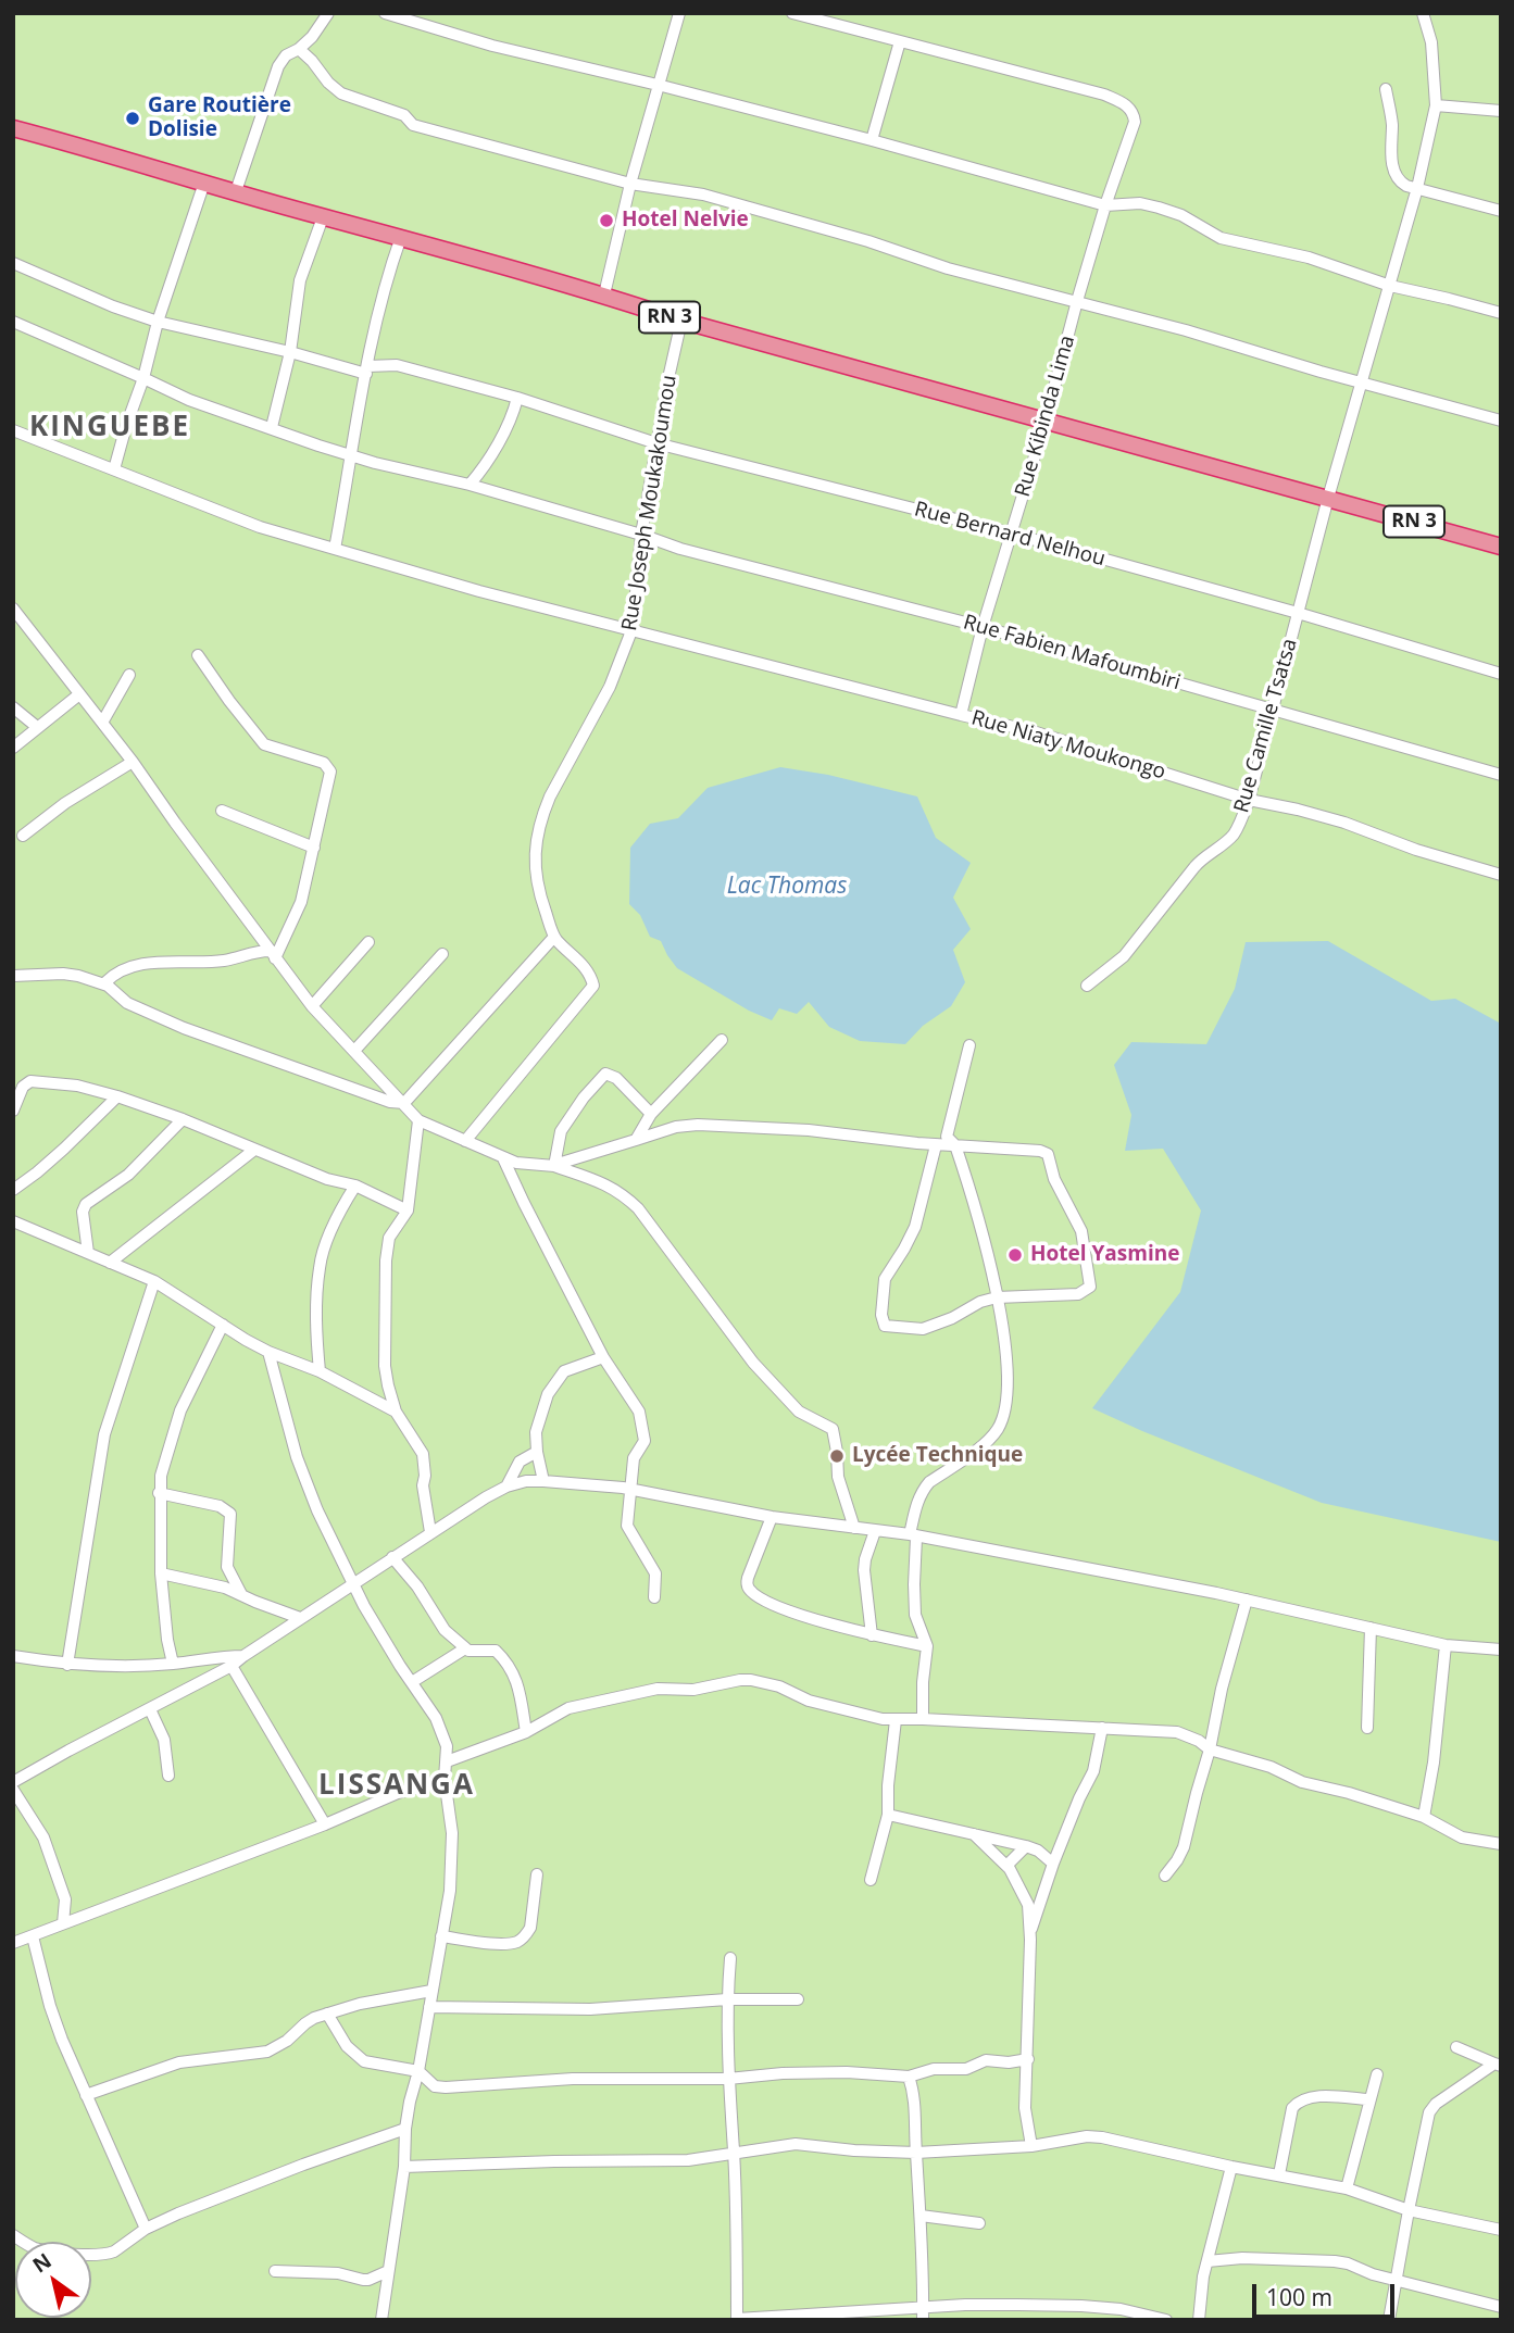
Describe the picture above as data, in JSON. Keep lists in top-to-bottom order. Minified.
{"streets":{"highway":["RN 3"],"street":["Rue Kibinda Lima","Rue Joseph Moukakoumou","Rue Bernard Nelhou","Rue Fabien Mafoumbiri","Rue Camille Tsatsa","Rue Niaty Moukongo"]},"crossings":[["RN 3","Rue Kibinda Lima"],["RN 3","Rue Joseph Moukakoumou"],["RN 3","Rue Camille Tsatsa"],["Rue Kibinda Lima","Rue Bernard Nelhou"],["Rue Kibinda Lima","Rue Fabien Mafoumbiri"],["Rue Kibinda Lima","Rue Niaty Moukongo"],["Rue Joseph Moukakoumou","Rue Bernard Nelhou"],["Rue Joseph Moukakoumou","Rue Fabien Mafoumbiri"],["Rue Joseph Moukakoumou","Rue Niaty Moukongo"],["Rue Bernard Nelhou","Rue Camille Tsatsa"],["Rue Fabien Mafoumbiri","Rue Camille Tsatsa"],["Rue Camille Tsatsa","Rue Niaty Moukongo"]],"districts":["KINGUEBE","LISSANGA"],"water":["Lac Thomas"],"places":["Gare Routière Dolisie","Hotel Nelvie","Hotel Yasmine","Lycée Technique"],"scale_bar":"100 m","north":"top left"}
